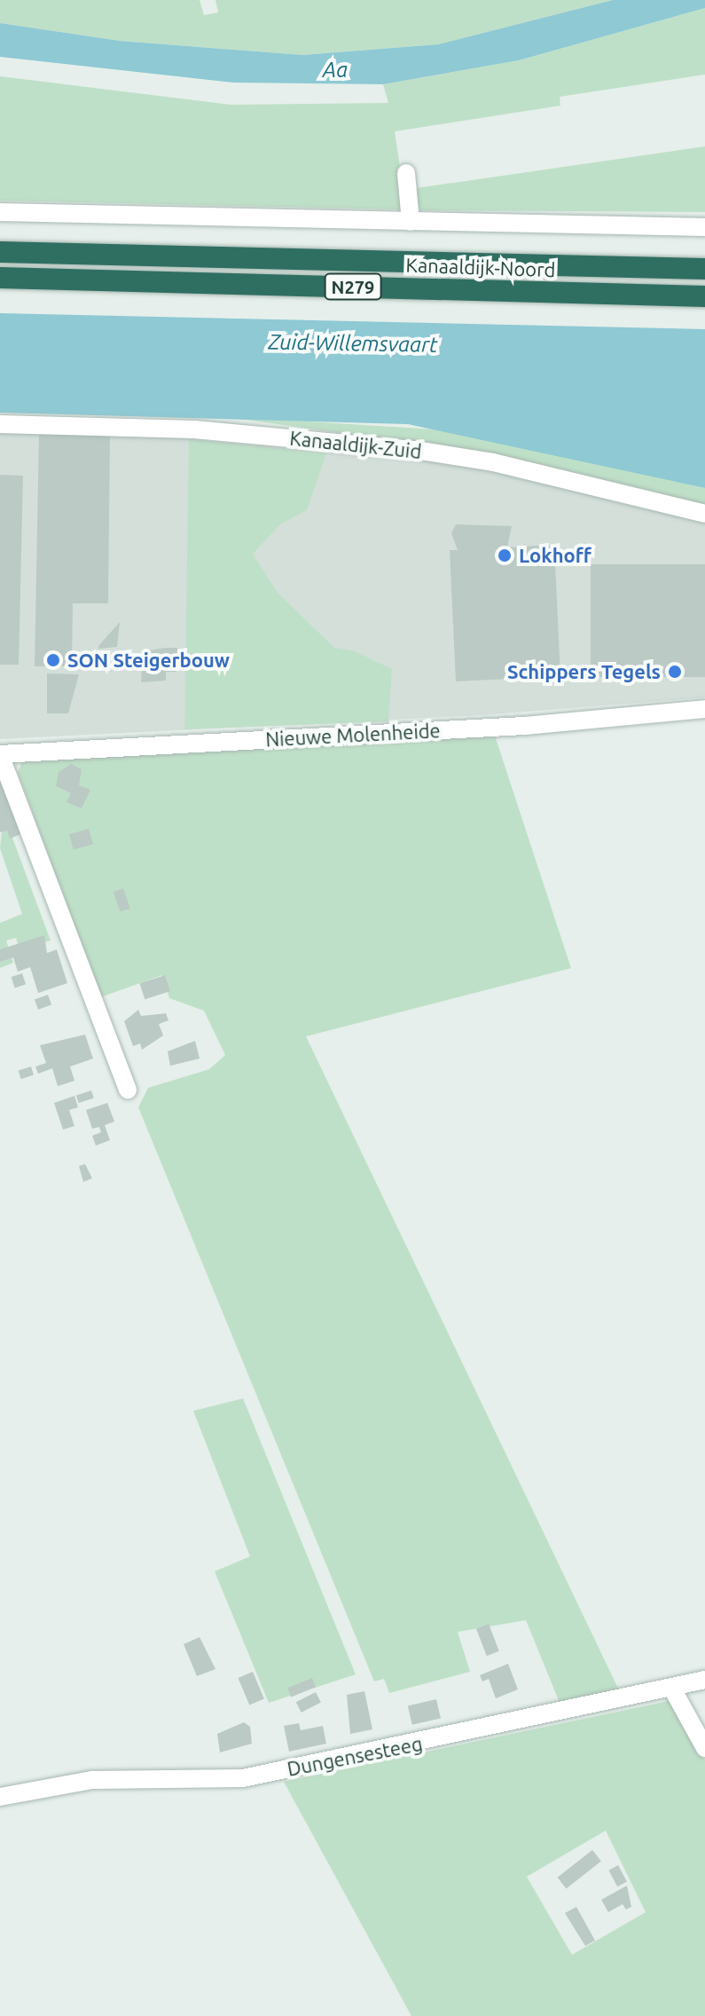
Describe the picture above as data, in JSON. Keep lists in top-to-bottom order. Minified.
{"streets":{"highway":["Kanaaldijk-Noord","N279"],"street":["Kanaaldijk-Zuid","Nieuwe Molenheide","Dungensesteeg"]},"water":["Aa","Zuid-Willemsvaart"],"places":["Lokhoff","SON Steigerbouw","Schippers Tegels"]}
